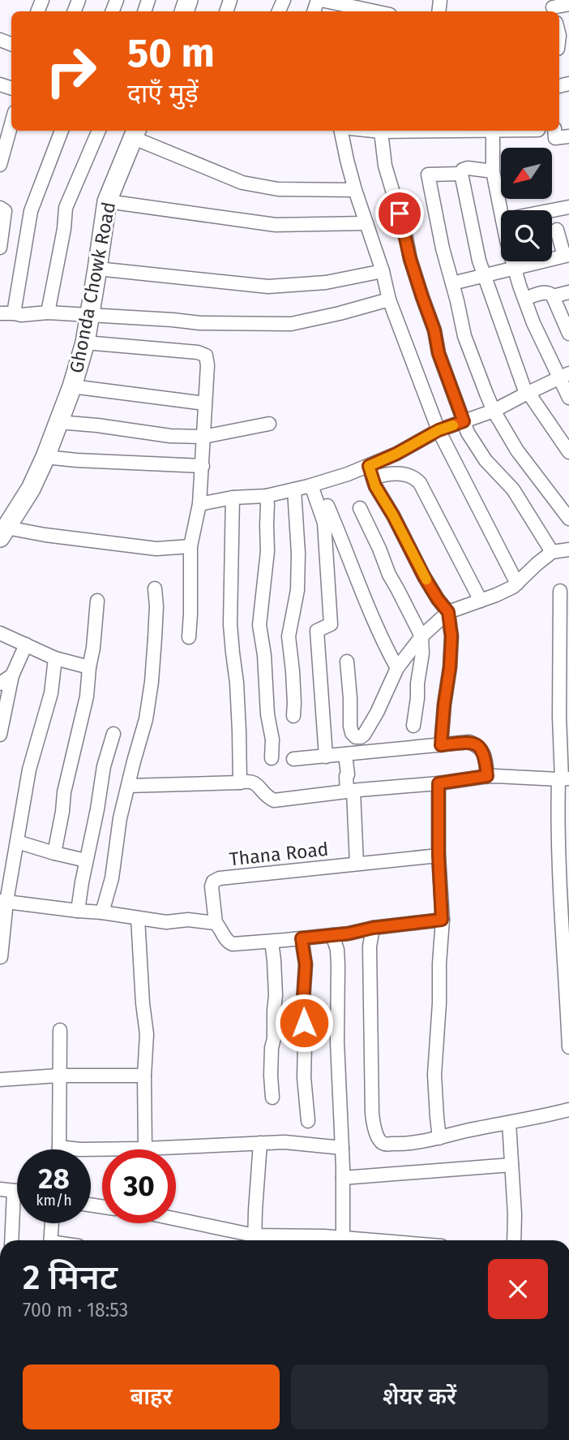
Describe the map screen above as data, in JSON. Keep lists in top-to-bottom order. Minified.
{"streets":{"street":["Ghonda Chowk Road","Thana Road"]},"north":"bottom left","page":{"turn":["50 m","दाएँ मुड़ें"],"speed":"28 km/h","limit":"30","heading":["2 मिनट","700 m · 18:53"],"buttons":["बाहर","शेयर करें"]}}
